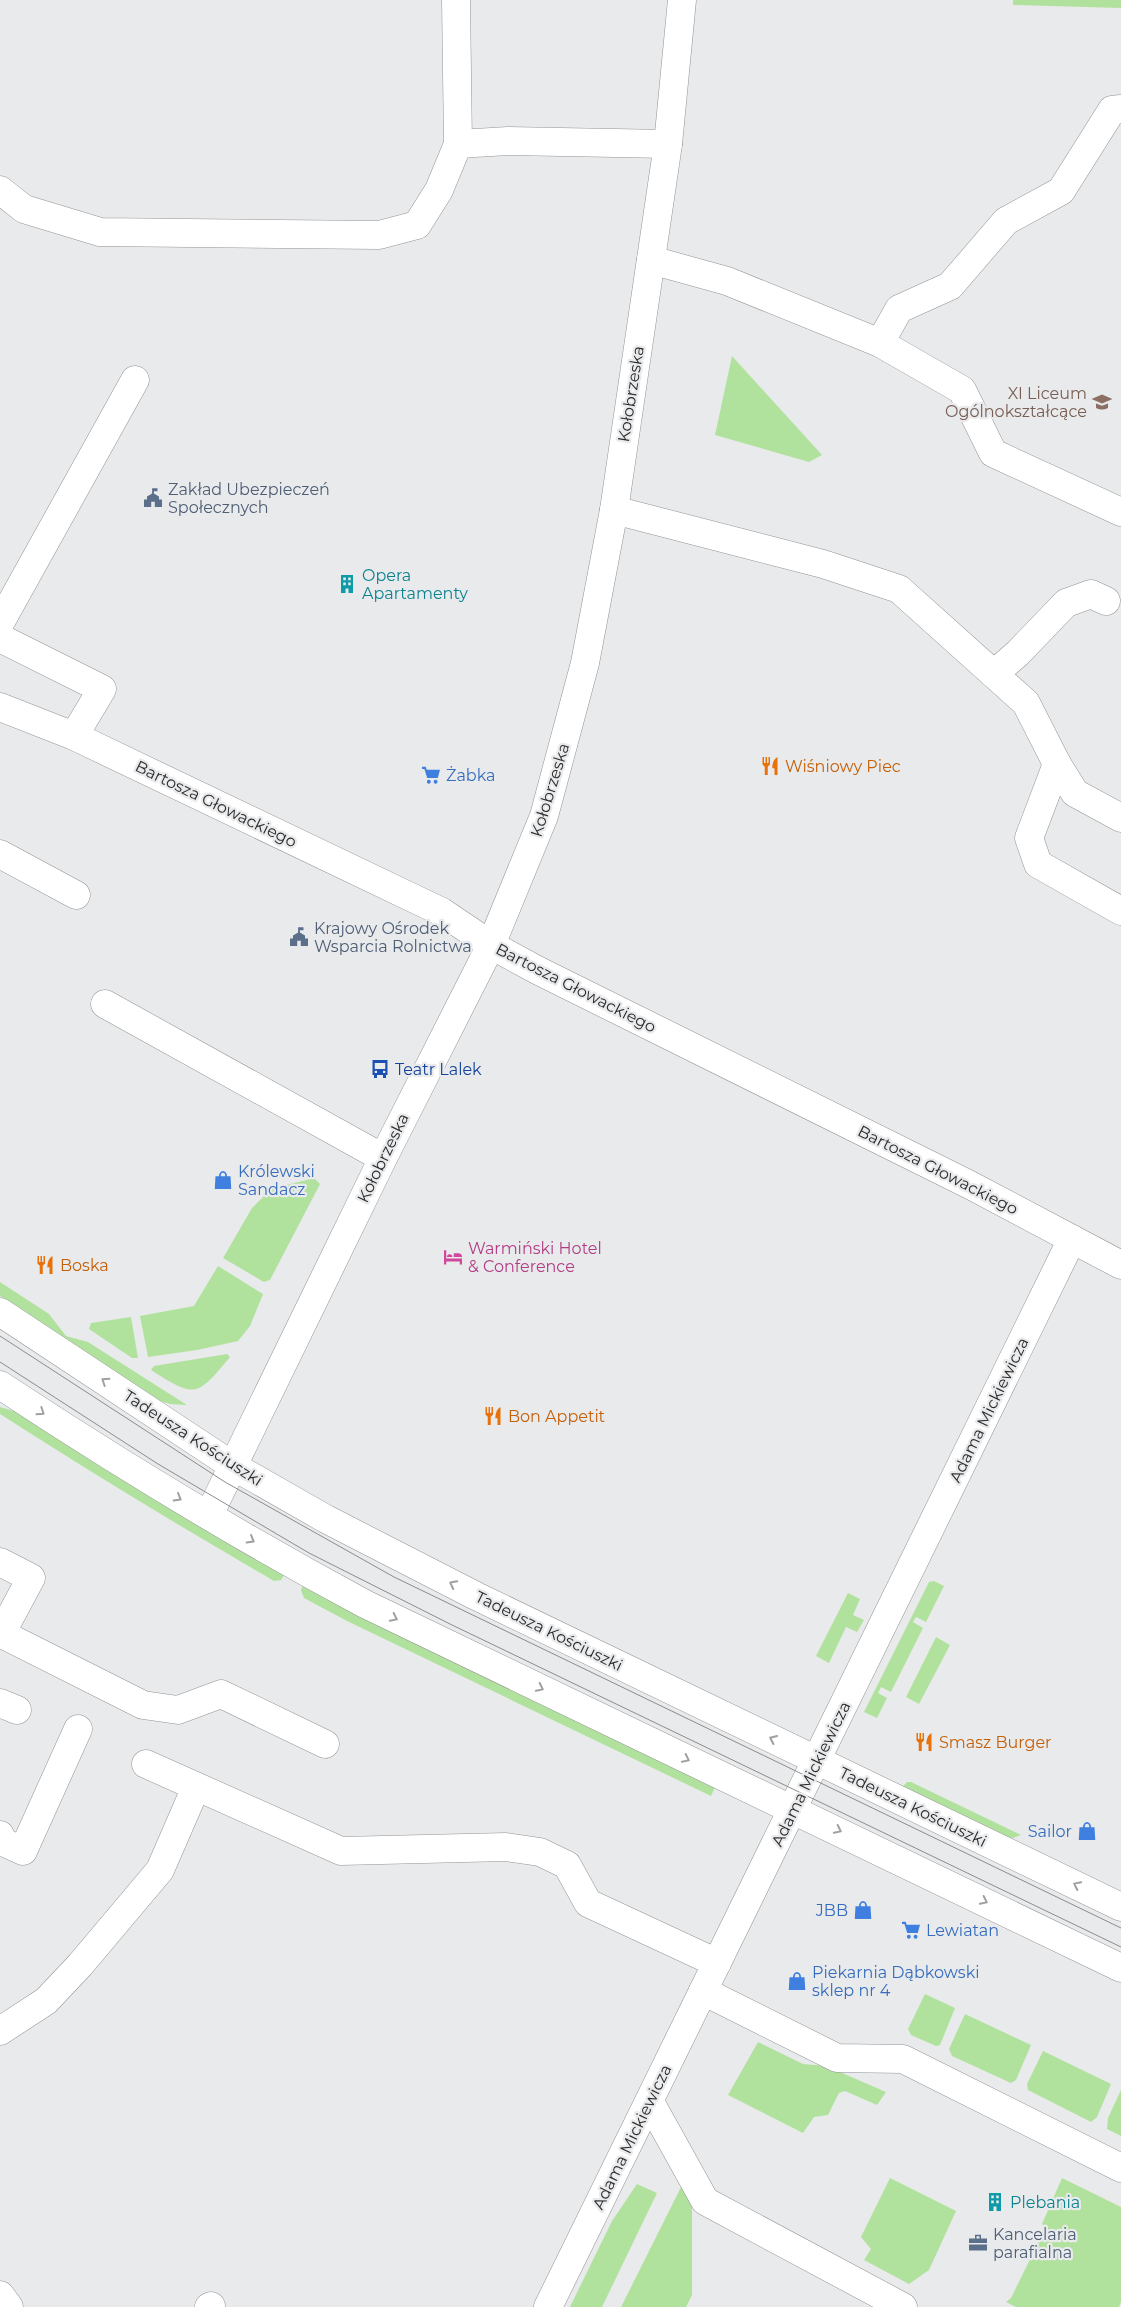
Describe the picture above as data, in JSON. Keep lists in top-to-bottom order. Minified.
{"streets":{"street":["Kołobrzeska","Bartosza Głowackiego","Adama Mickiewicza","Tadeusza Kościuszki"]},"crossings":[["Kołobrzeska","Bartosza Głowackiego"],["Kołobrzeska","Tadeusza Kościuszki"],["Bartosza Głowackiego","Adama Mickiewicza"],["Adama Mickiewicza","Tadeusza Kościuszki"]],"places":{"school or university":["XI Liceum Ogólnokształcące"],"public building":["Zakład Ubezpieczeń Społecznych","Krajowy Ośrodek Wsparcia Rolnictwa"],"building":["Opera Apartamenty","Plebania"],"restaurant":["Wiśniowy Piec","Boska","Bon Appetit","Smasz Burger"],"supermarket":["Żabka","Lewiatan"],"bus stop":["Teatr Lalek"],"shop":["Królewski Sandacz","Sailor","JBB","Piekarnia Dąbkowski sklep nr 4"],"hotel":["Warmiński Hotel & Conference"],"office":["Kancelaria parafialna"]}}
